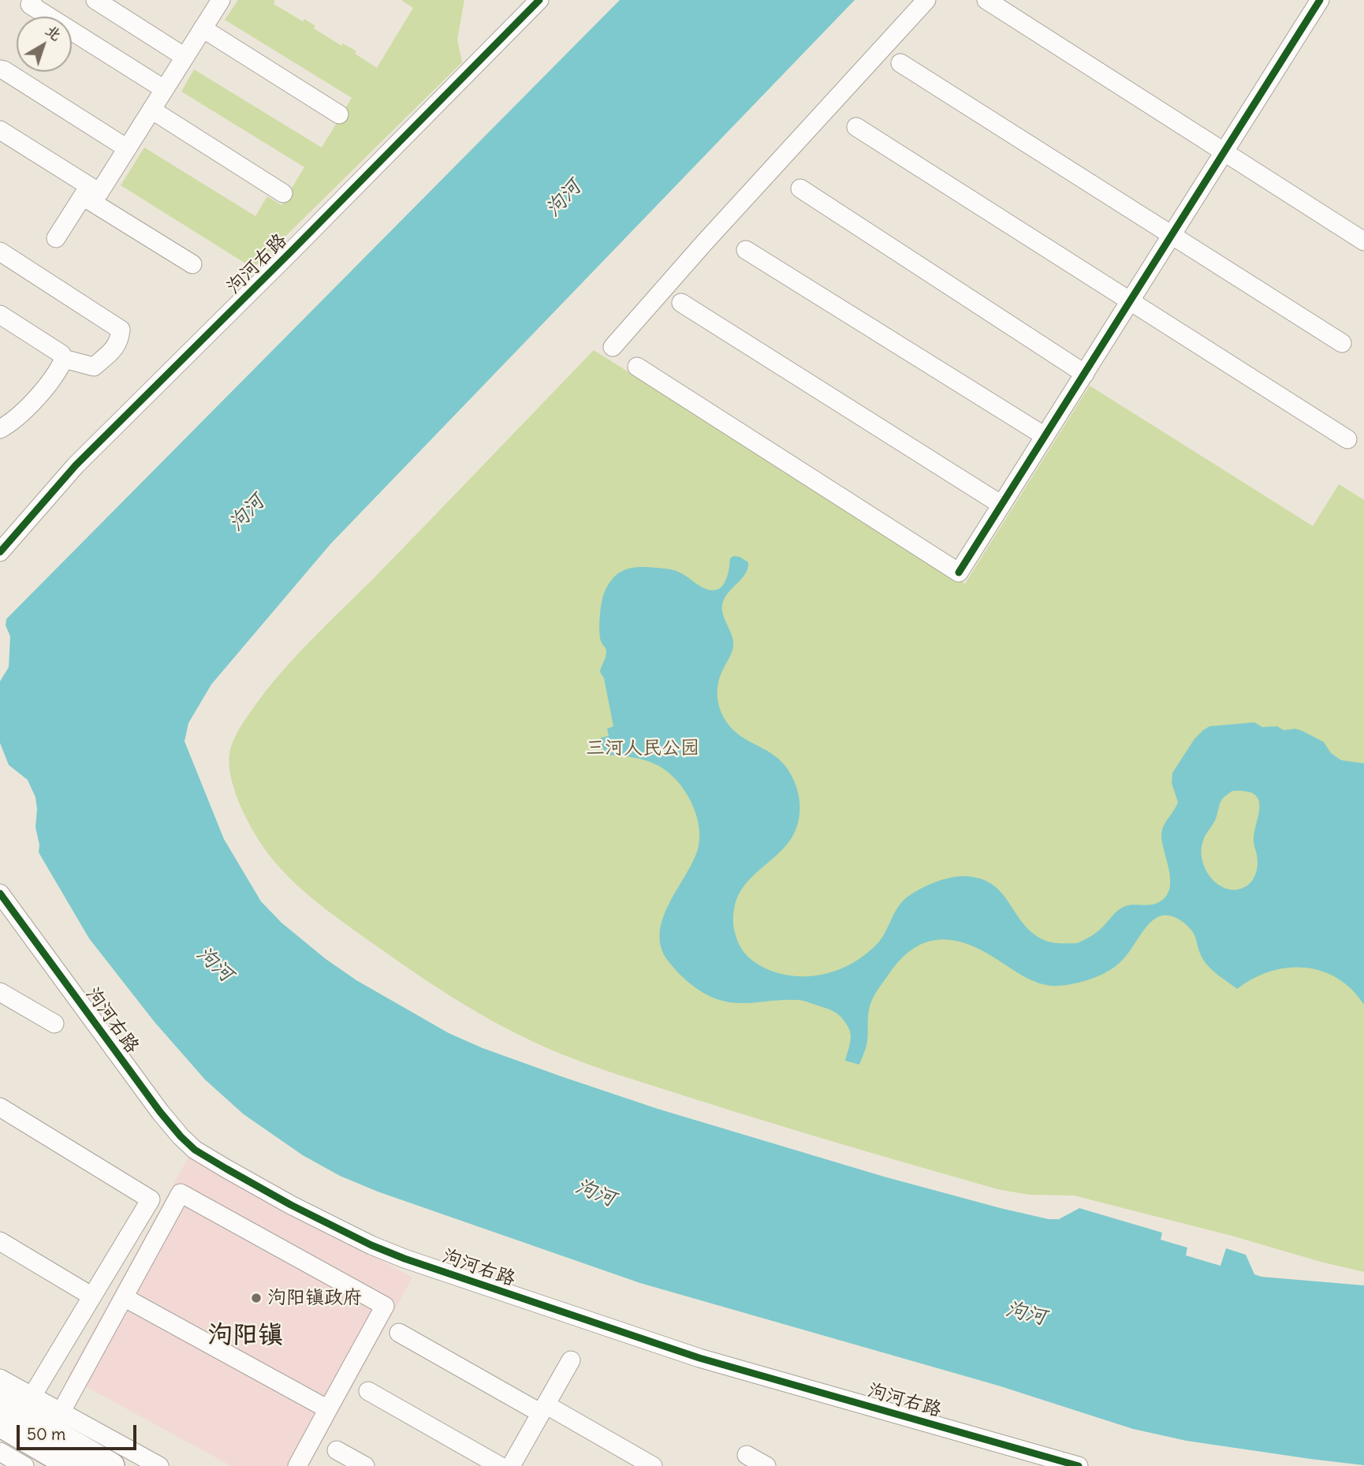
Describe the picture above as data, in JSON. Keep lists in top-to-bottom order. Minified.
{"streets":{"street":["泃河右路"]},"districts":["泃阳镇"],"water":["泃河"],"parks":["三河人民公园"],"places":["泃阳镇政府"],"scale_bar":"50 m","north":"top right"}
